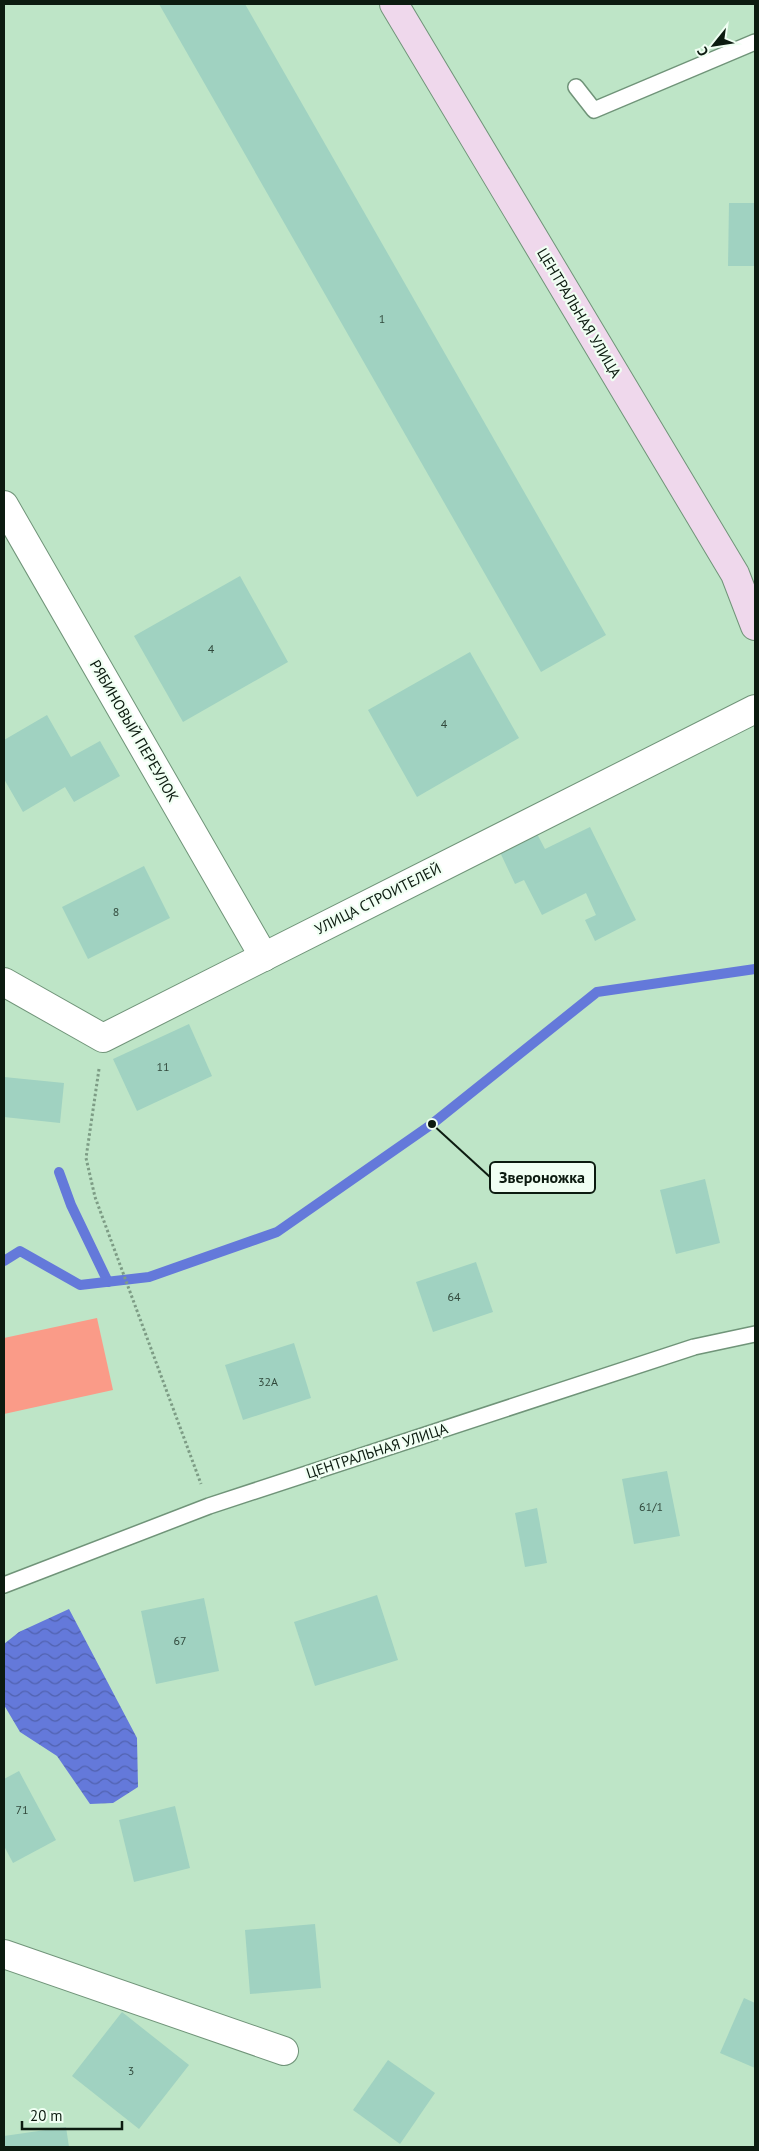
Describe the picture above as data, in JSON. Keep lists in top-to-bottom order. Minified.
{"streets":{"street":["ЦЕНТРАЛЬНАЯ УЛИЦА","РЯБИНОВЫЙ ПЕРЕУЛОК","УЛИЦА СТРОИТЕЛЕЙ"]},"crossings":[["РЯБИНОВЫЙ ПЕРЕУЛОК","УЛИЦА СТРОИТЕЛЕЙ"]],"places":["Звероножка"],"house_numbers":["1","4","4","8","11","64","32А","61/1","67","71","3"],"scale_bar":"20 m","north":"bottom left"}
